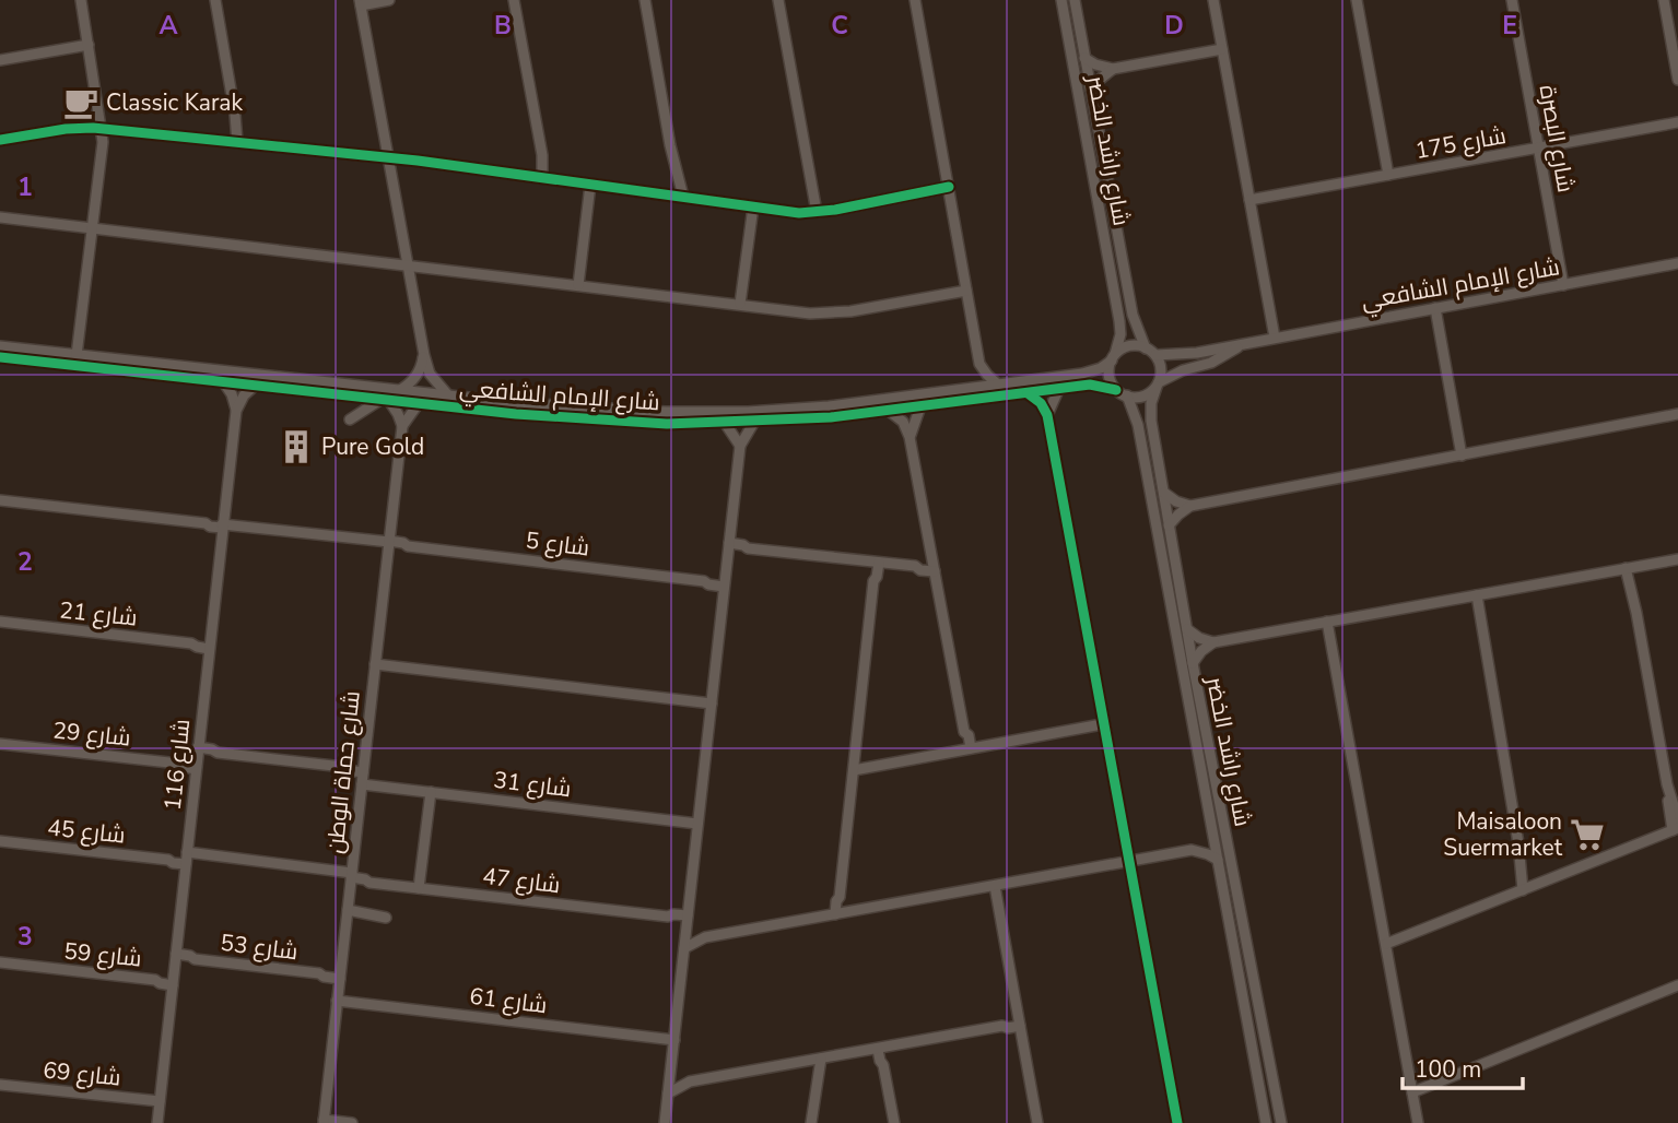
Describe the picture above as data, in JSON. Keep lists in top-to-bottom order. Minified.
{"streets":{"street":["شارع البصرة","شارع 175","شارع راشد الخضر","شارع الإمام الشافعي","شارع 5","شارع 21","شارع 29","شارع 116","شارع حماة الوطن","شارع 31","شارع 45","شارع 47","شارع 53","شارع 59","شارع 61","شارع 69"]},"crossings":[["شارع البصرة","شارع 175"],["شارع البصرة","شارع الإمام الشافعي"],["شارع راشد الخضر","شارع الإمام الشافعي"],["شارع الإمام الشافعي","شارع 116"],["شارع الإمام الشافعي","شارع حماة الوطن"],["شارع 5","شارع 116"],["شارع 5","شارع حماة الوطن"],["شارع 21","شارع 116"],["شارع 29","شارع 116"],["شارع 116","شارع 45"],["شارع 116","شارع 53"],["شارع 116","شارع 59"],["شارع 116","شارع 69"],["شارع حماة الوطن","شارع 31"],["شارع حماة الوطن","شارع 45"],["شارع حماة الوطن","شارع 47"],["شارع حماة الوطن","شارع 53"],["شارع حماة الوطن","شارع 61"],["شارع 45","شارع 47"]],"places":{"cafe":["Classic Karak"],"building":["Pure Gold"],"supermarket":["Maisaloon Suermarket"]},"scale_bar":"100 m","grid":{"columns":["A","B","C","D","E"],"rows":["1","2","3"]}}
